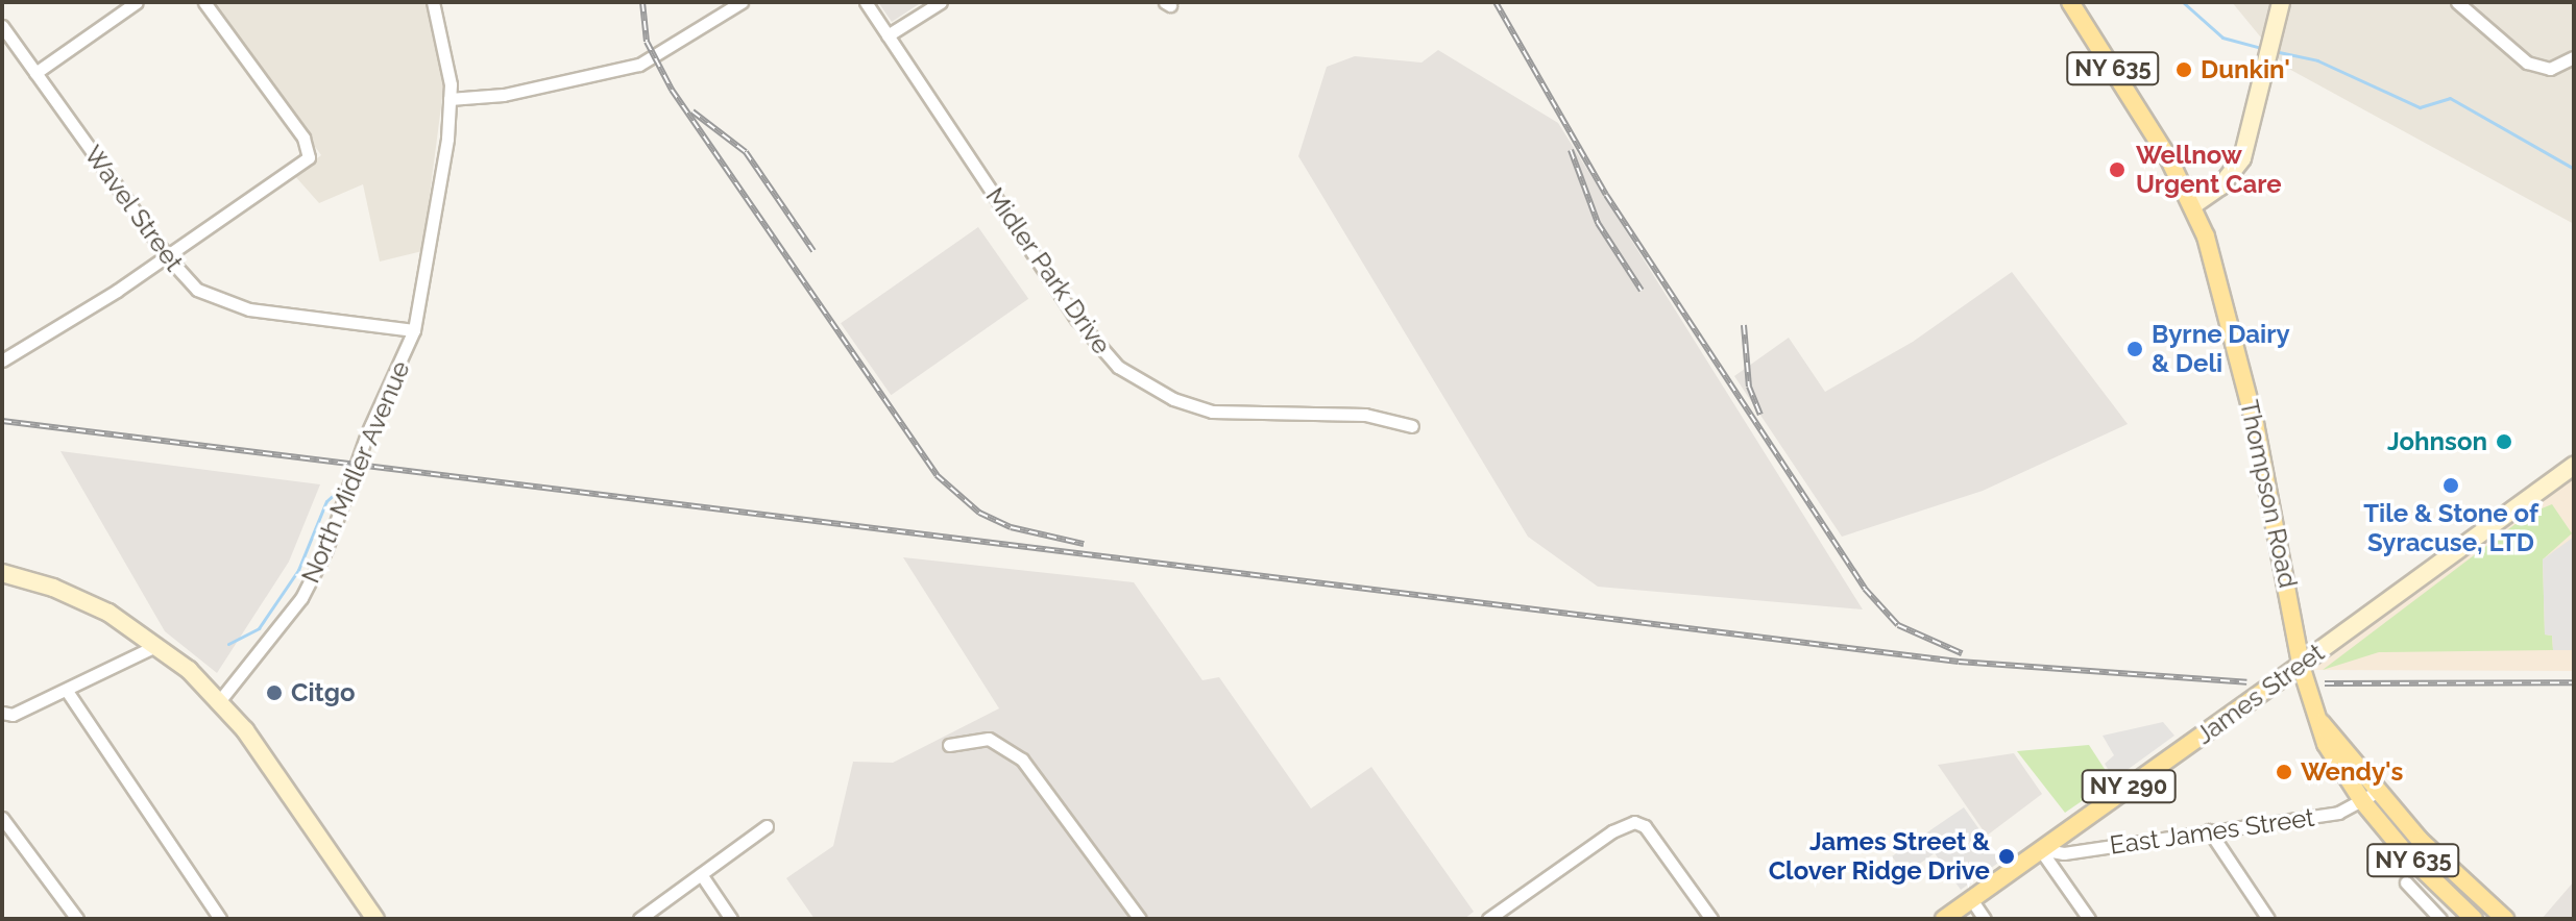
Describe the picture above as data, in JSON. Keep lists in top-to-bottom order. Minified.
{"streets":{"main road":["NY 635","Thompson Road","James Street","NY 290"],"street":["Wavel Street","Midler Park Drive","North Midler Avenue","East James Street"]},"crossings":[["Wavel Street","North Midler Avenue"],["Thompson Road","James Street"],["Thompson Road","East James Street"],["James Street","East James Street"]],"places":["Dunkin'","Wellnow Urgent Care","Byrne Dairy & Deli","Johnson","Tile & Stone of Syracuse, LTD","Citgo","Wendy's","James Street & Clover Ridge Drive"]}
